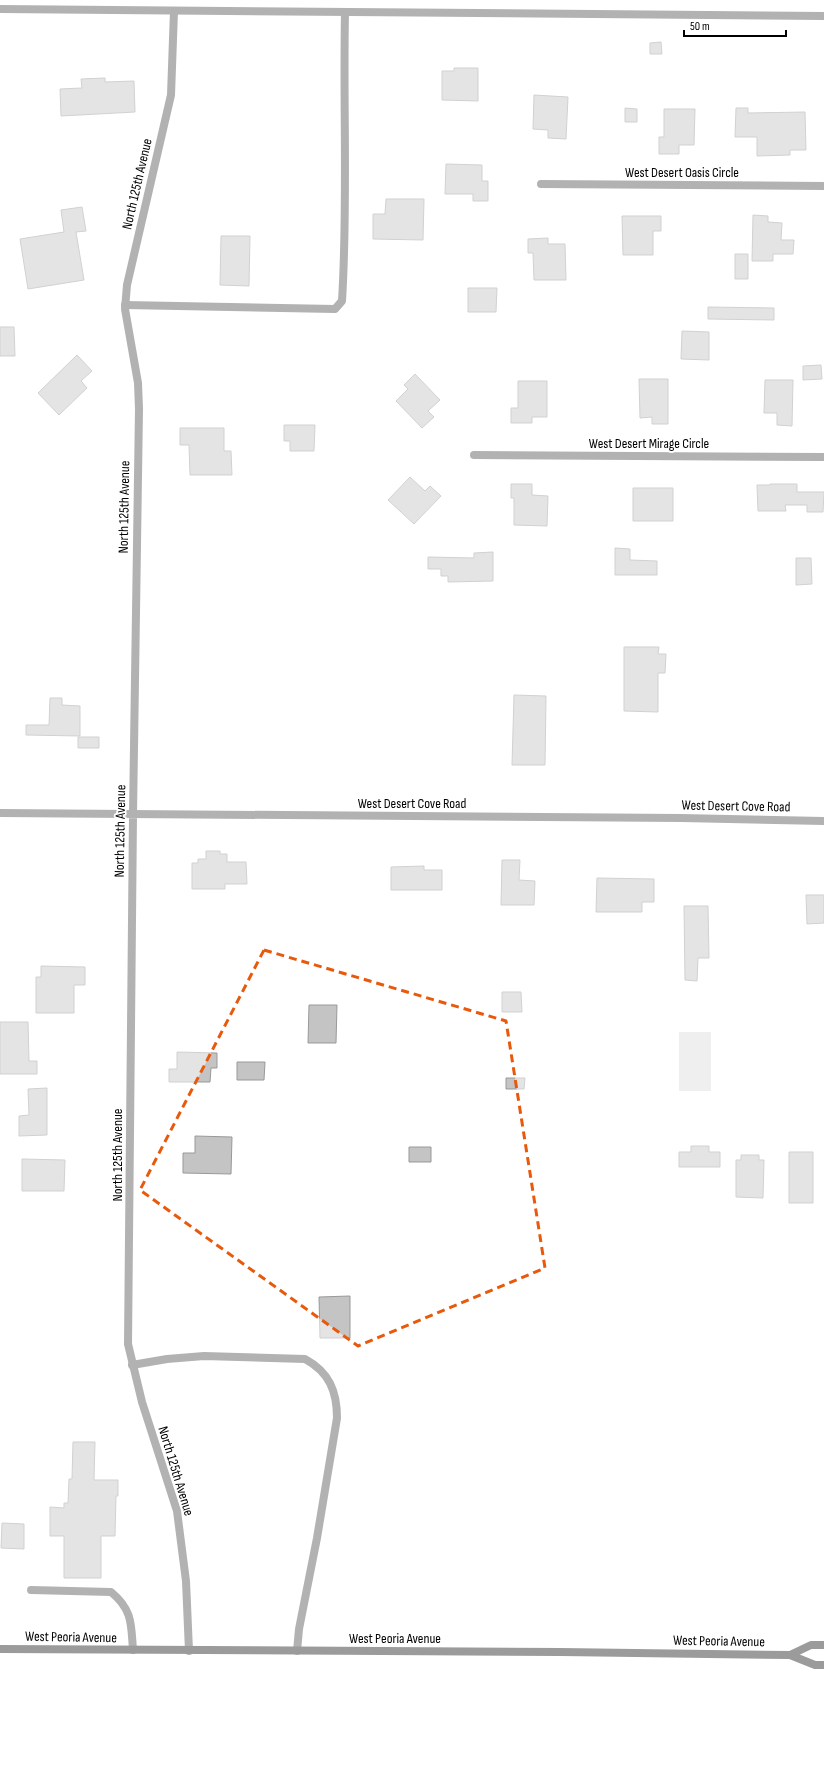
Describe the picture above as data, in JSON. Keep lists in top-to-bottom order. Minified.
{"streets":{"main road":["West Peoria Avenue"],"street":["West Desert Oasis Circle","North 125th Avenue","West Desert Mirage Circle","West Desert Cove Road"]},"crossings":[["North 125th Avenue","West Desert Cove Road"],["North 125th Avenue","West Peoria Avenue"]],"scale_bar":"50 m"}
